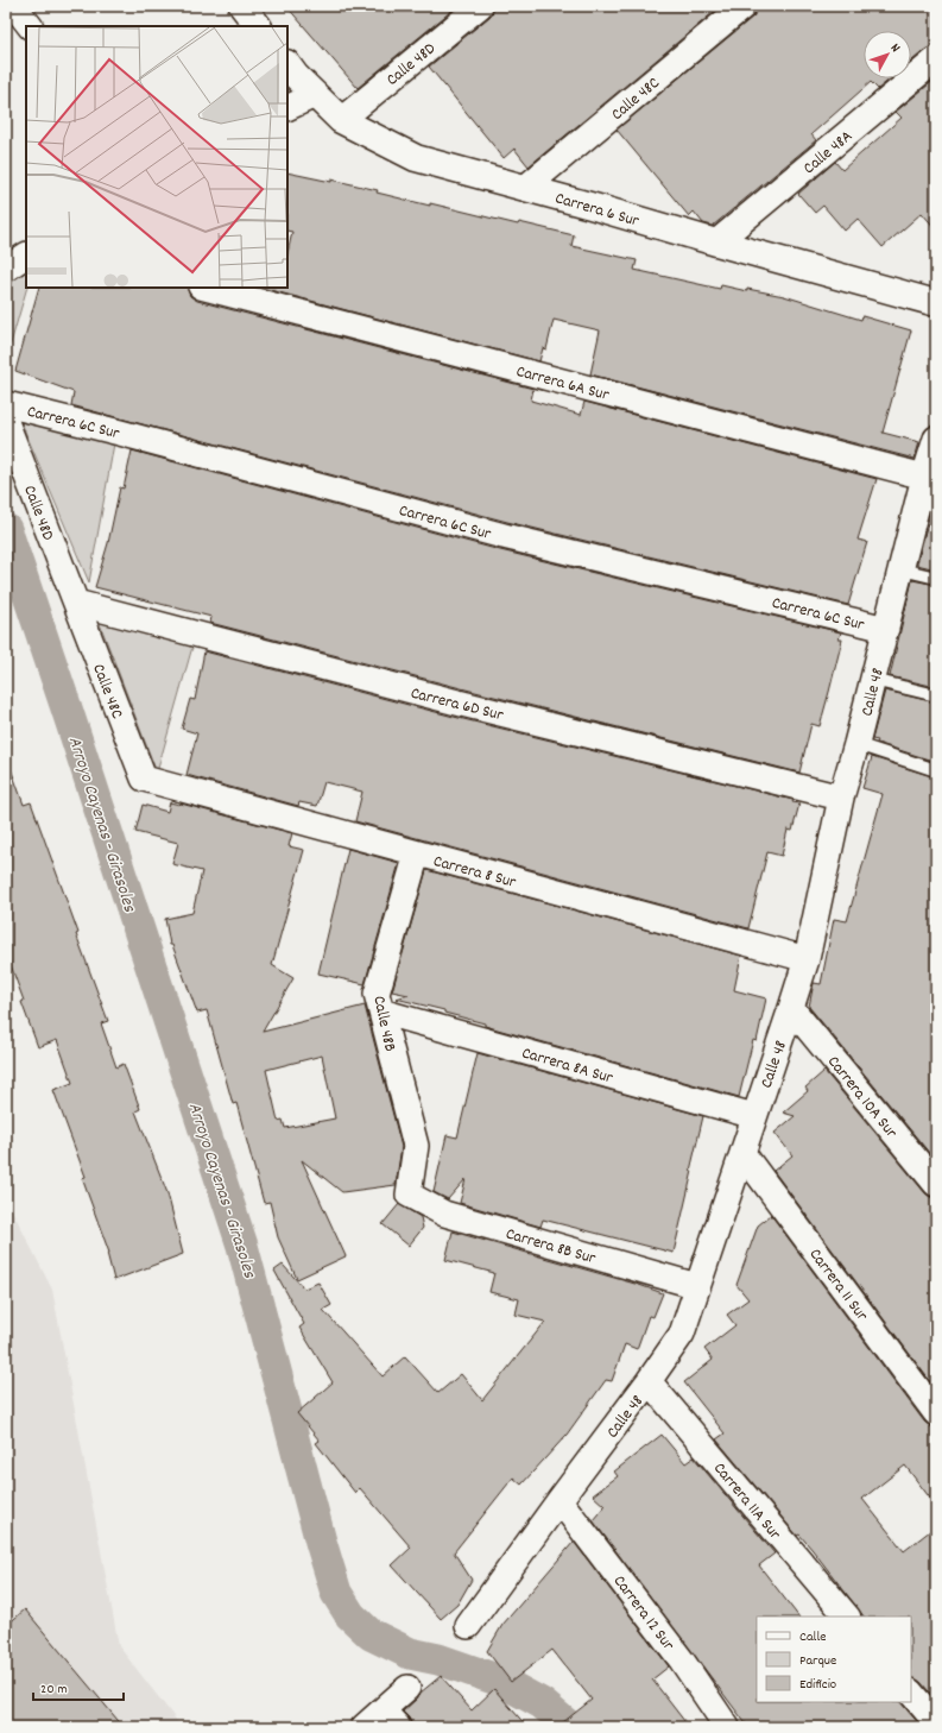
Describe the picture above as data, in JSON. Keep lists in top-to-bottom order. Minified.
{"streets":{"street":["Calle 48D","Calle 48C","Calle 48A","Carrera 6 Sur","Carrera 6A Sur","Carrera 6C Sur","Calle 48","Carrera 6D Sur","Carrera 8 Sur","Calle 48B","Carrera 8A Sur","Carrera 10A Sur","Carrera 8B Sur","Carrera 11 Sur","Carrera 11A Sur","Carrera 12 Sur"]},"crossings":[["Calle 48D","Calle 48C"],["Calle 48D","Carrera 6 Sur"],["Calle 48D","Carrera 6D Sur"],["Calle 48C","Carrera 6 Sur"],["Calle 48C","Carrera 6D Sur"],["Calle 48C","Carrera 8 Sur"],["Calle 48A","Carrera 6 Sur"],["Carrera 6A Sur","Calle 48"],["Carrera 6C Sur","Calle 48"],["Calle 48","Carrera 6D Sur"],["Calle 48","Carrera 8 Sur"],["Calle 48","Carrera 8A Sur"],["Calle 48","Carrera 10A Sur"],["Calle 48","Carrera 8B Sur"],["Calle 48","Carrera 11 Sur"],["Calle 48","Carrera 11A Sur"],["Calle 48","Carrera 12 Sur"],["Carrera 8 Sur","Calle 48B"],["Calle 48B","Carrera 8A Sur"],["Calle 48B","Carrera 8B Sur"]],"water":["Arroyo Cayenas - Girasoles"],"legend":["Calle","Parque","Edificio"],"scale_bar":"20 m","north":"top right"}
